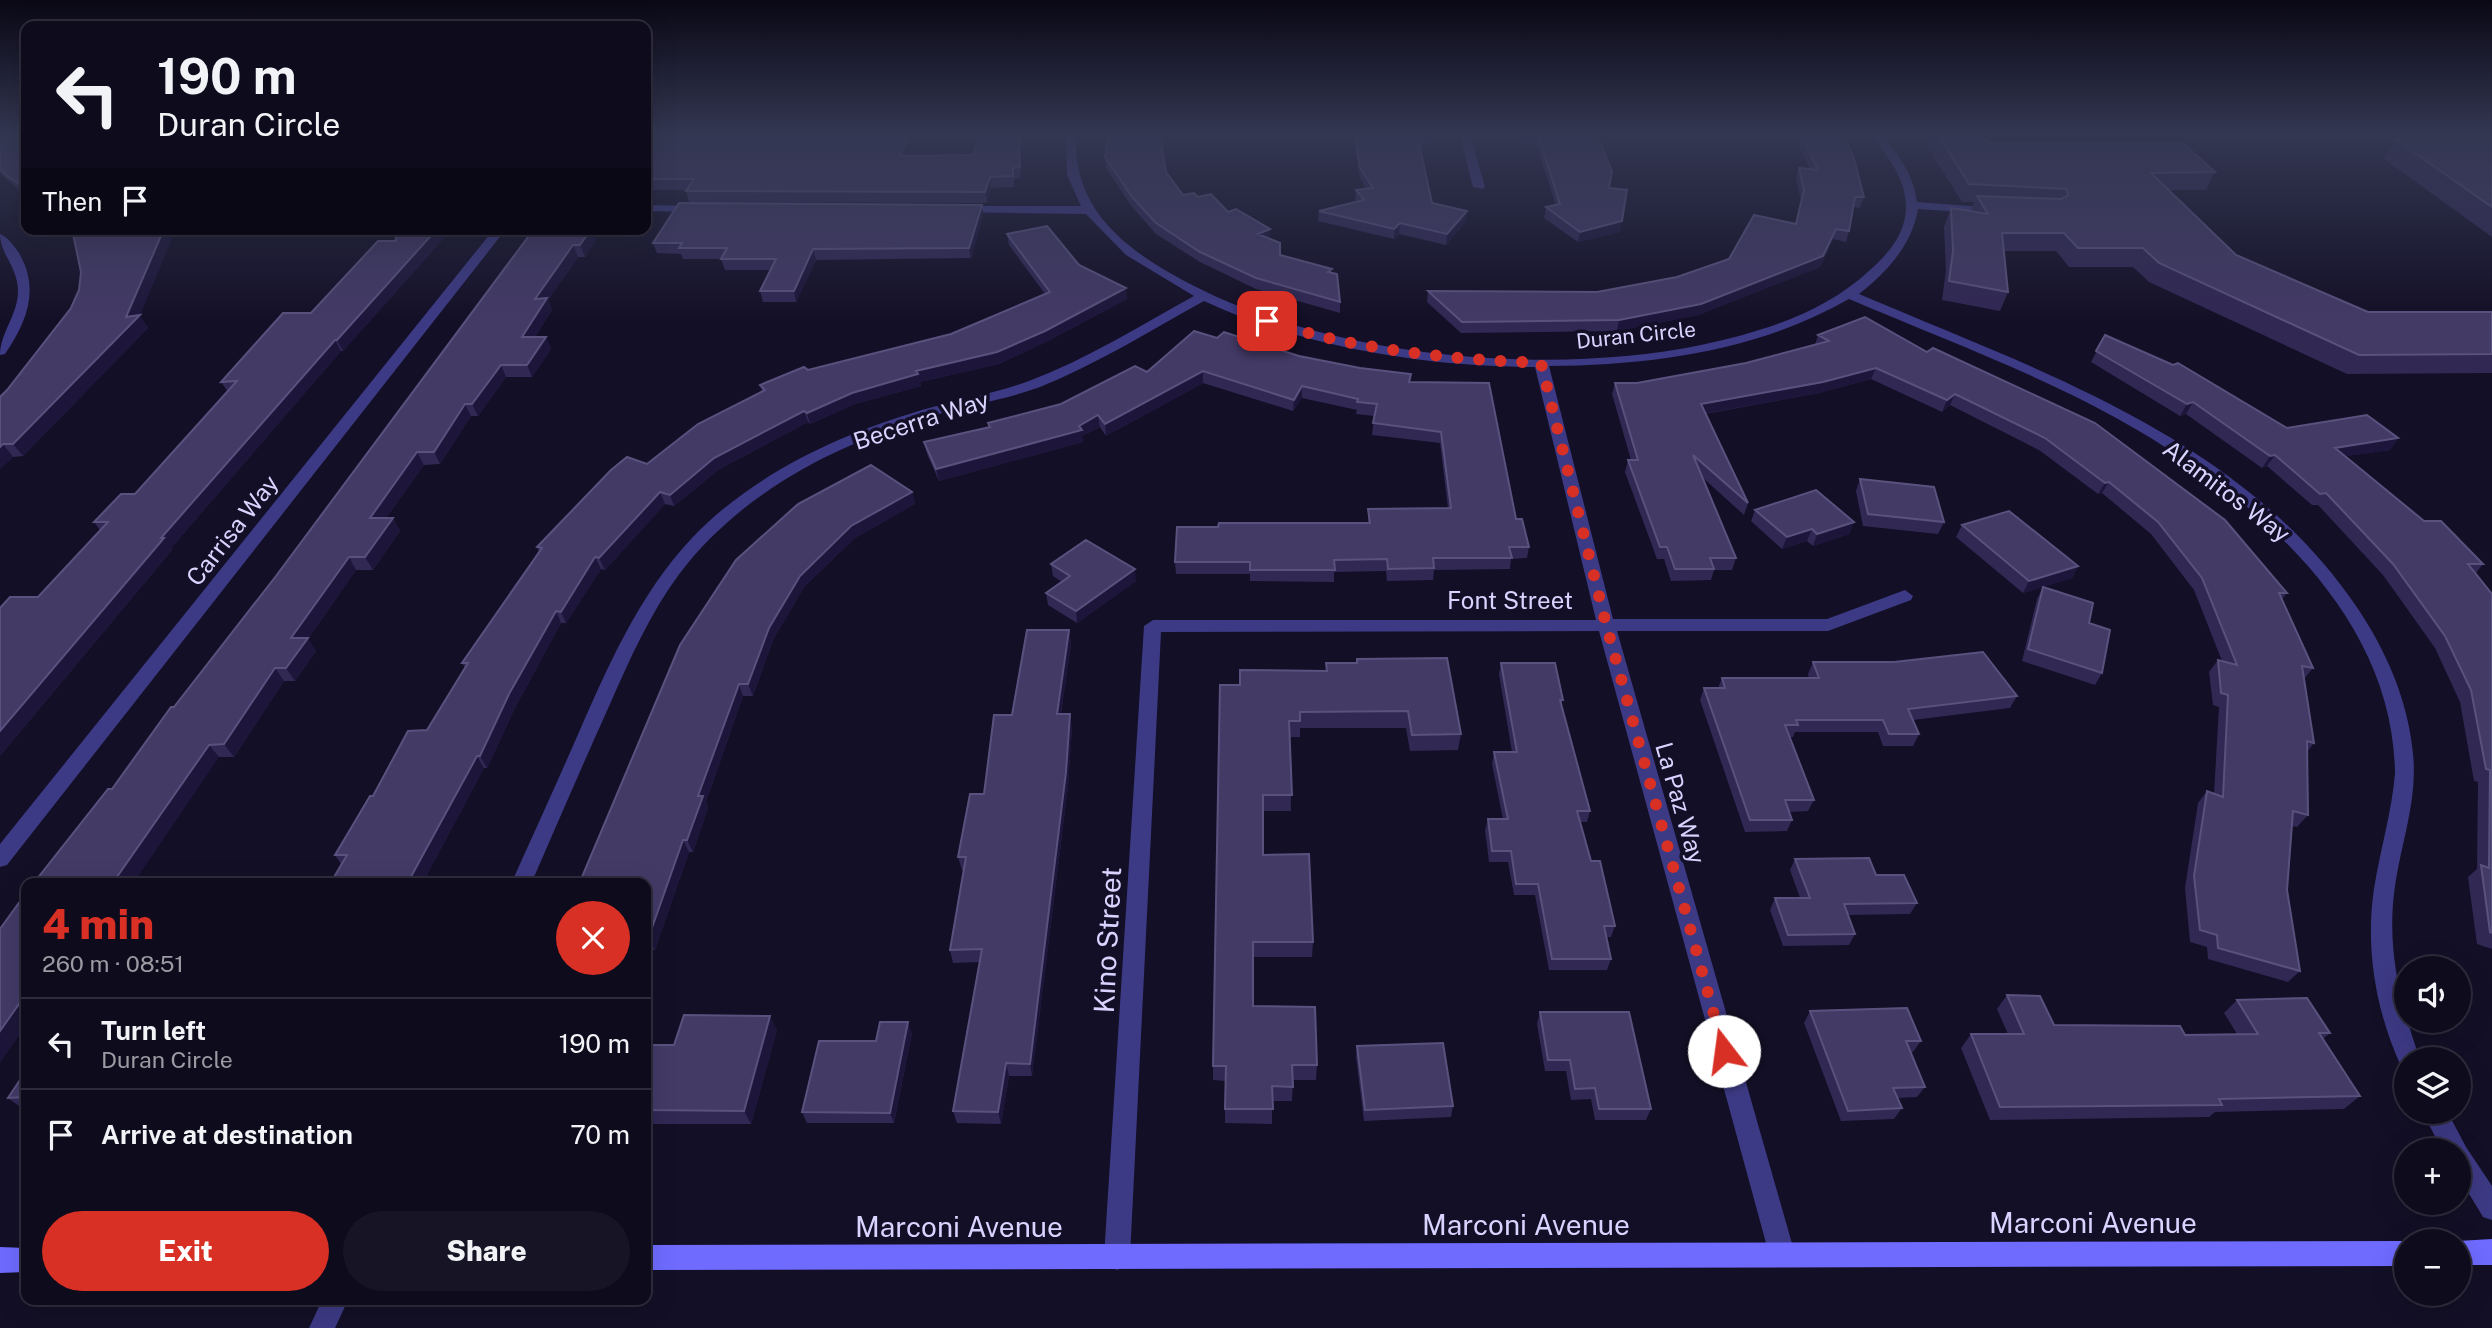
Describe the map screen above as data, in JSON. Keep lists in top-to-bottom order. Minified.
{"streets":{"main road":["Marconi Avenue"],"street":["Duran Circle","Becerra Way","Alamitos Way","Carrisa Way","Font Street","La Paz Way","Kino Street"]},"crossings":[["Duran Circle","Becerra Way"],["Duran Circle","Alamitos Way"],["Duran Circle","La Paz Way"],["Font Street","La Paz Way"],["Font Street","Kino Street"],["La Paz Way","Marconi Avenue"],["Kino Street","Marconi Avenue"]],"page":{"turn":["190 m","Duran Circle"],"then":"Then","heading":["4 min","260 m · 08:51"],"map_buttons":["+","−"],"list":[{"name":"Turn left","note":"Duran Circle","value":"190 m"},{"name":"Arrive at destination","value":"70 m"}],"buttons":["Exit","Share"]}}
